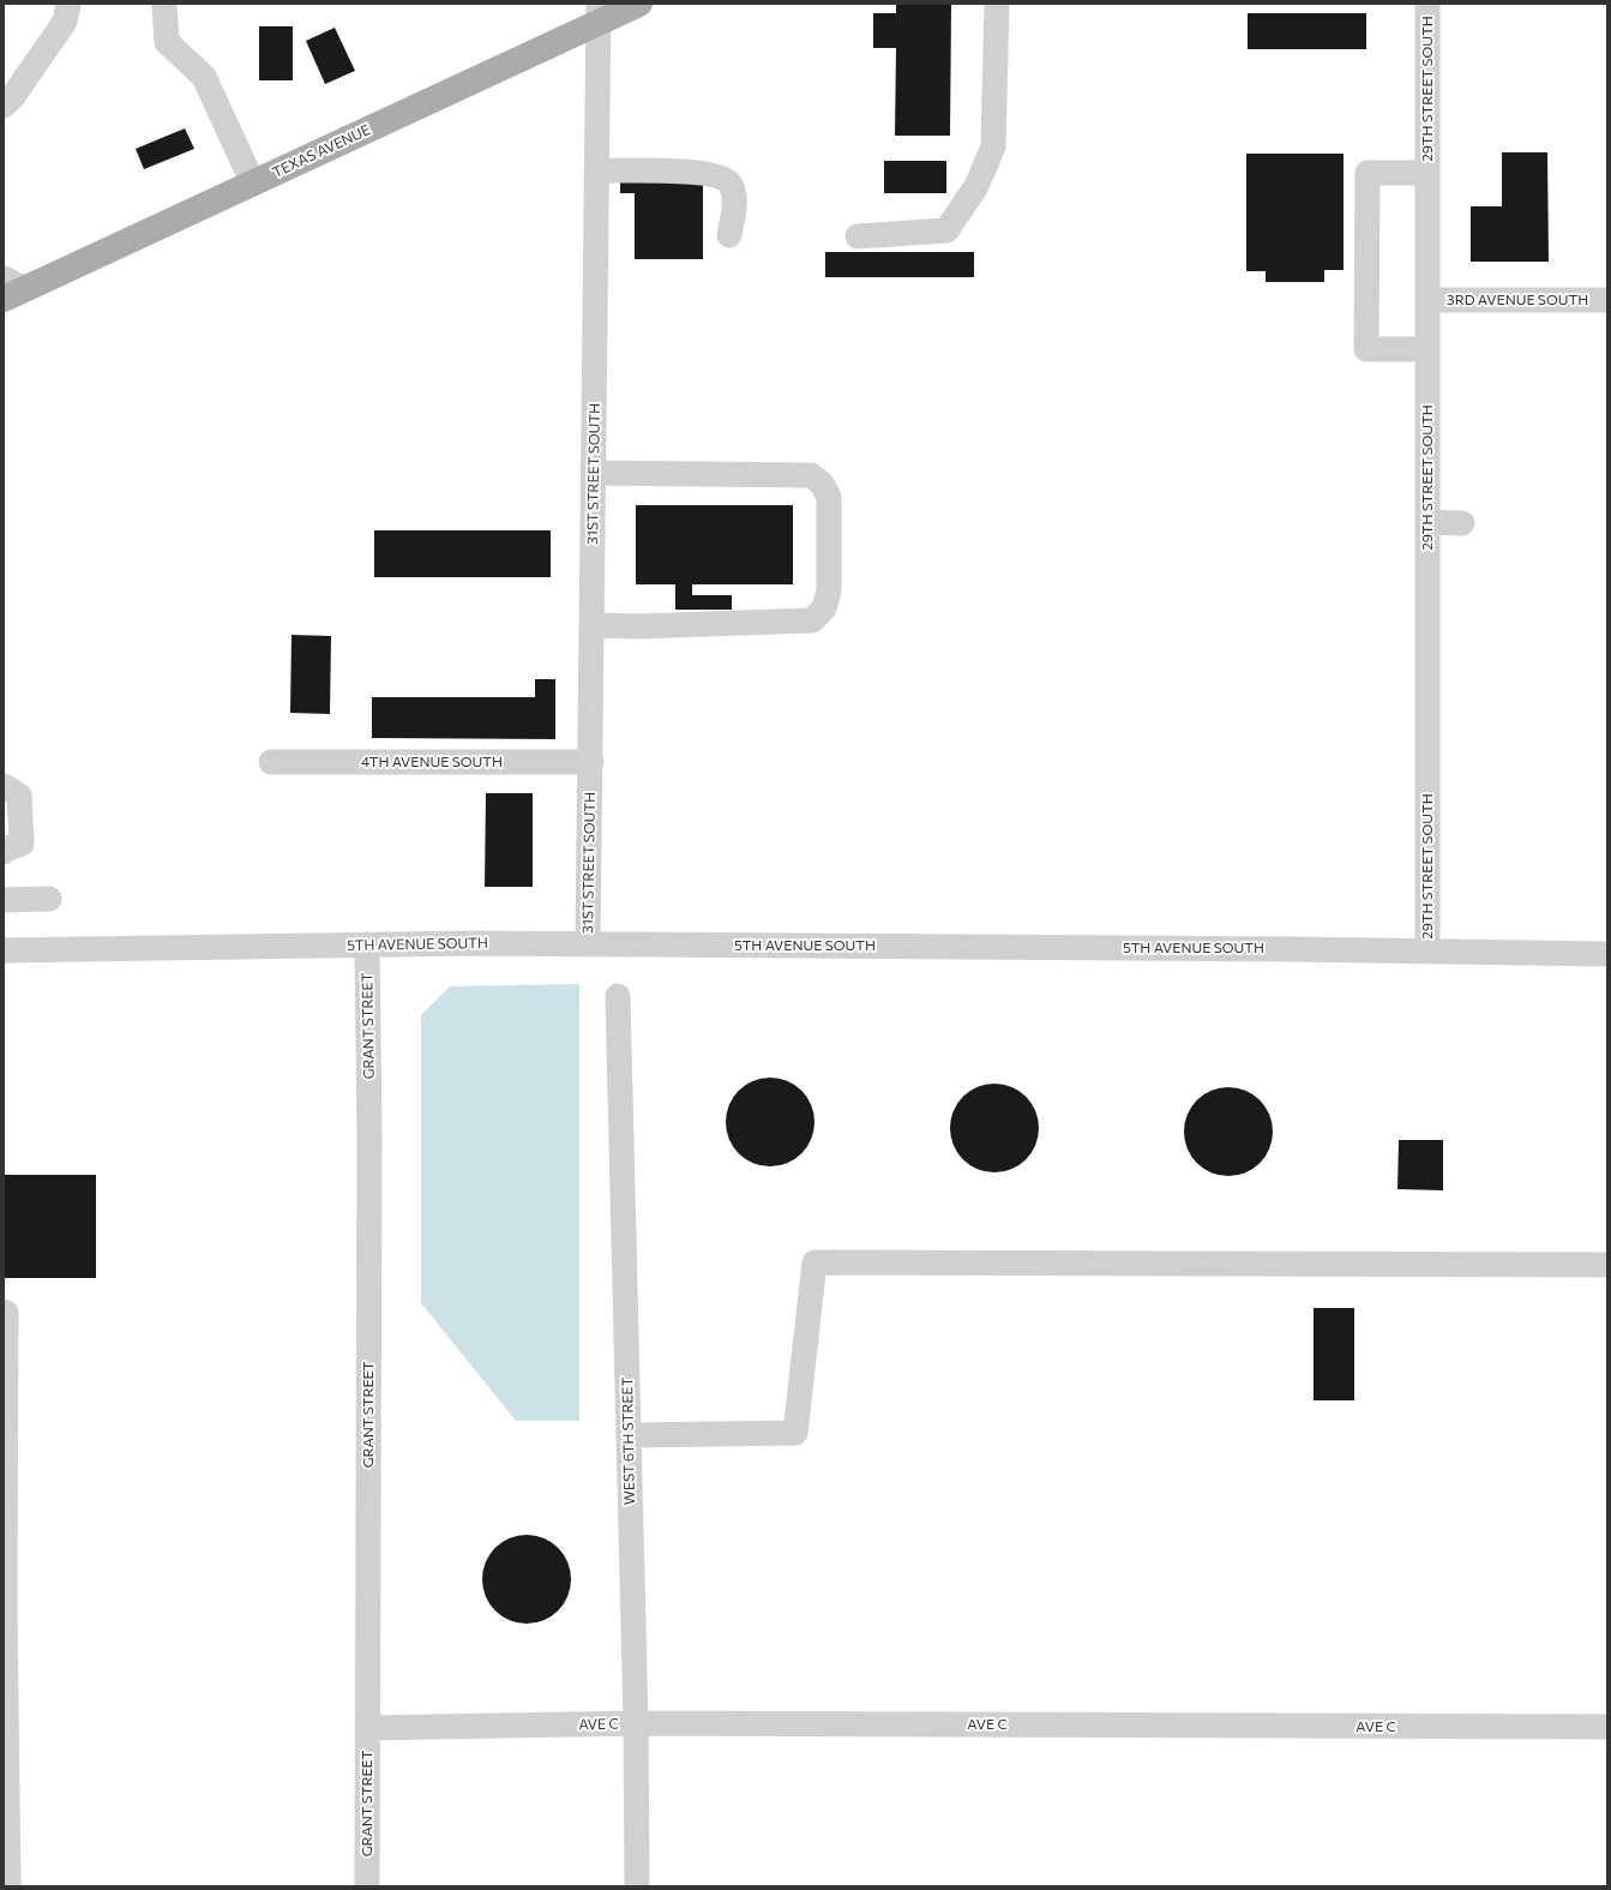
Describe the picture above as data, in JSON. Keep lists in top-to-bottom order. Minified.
{"streets":{"main road":["TEXAS AVENUE"],"street":["29TH STREET SOUTH","3RD AVENUE SOUTH","31ST STREET SOUTH","4TH AVENUE SOUTH","5TH AVENUE SOUTH","GRANT STREET","WEST 6TH STREET","AVE C"]},"crossings":[["29TH STREET SOUTH","3RD AVENUE SOUTH"],["29TH STREET SOUTH","5TH AVENUE SOUTH"],["TEXAS AVENUE","31ST STREET SOUTH"],["31ST STREET SOUTH","4TH AVENUE SOUTH"],["31ST STREET SOUTH","5TH AVENUE SOUTH"],["5TH AVENUE SOUTH","GRANT STREET"],["GRANT STREET","AVE C"],["WEST 6TH STREET","AVE C"]]}
